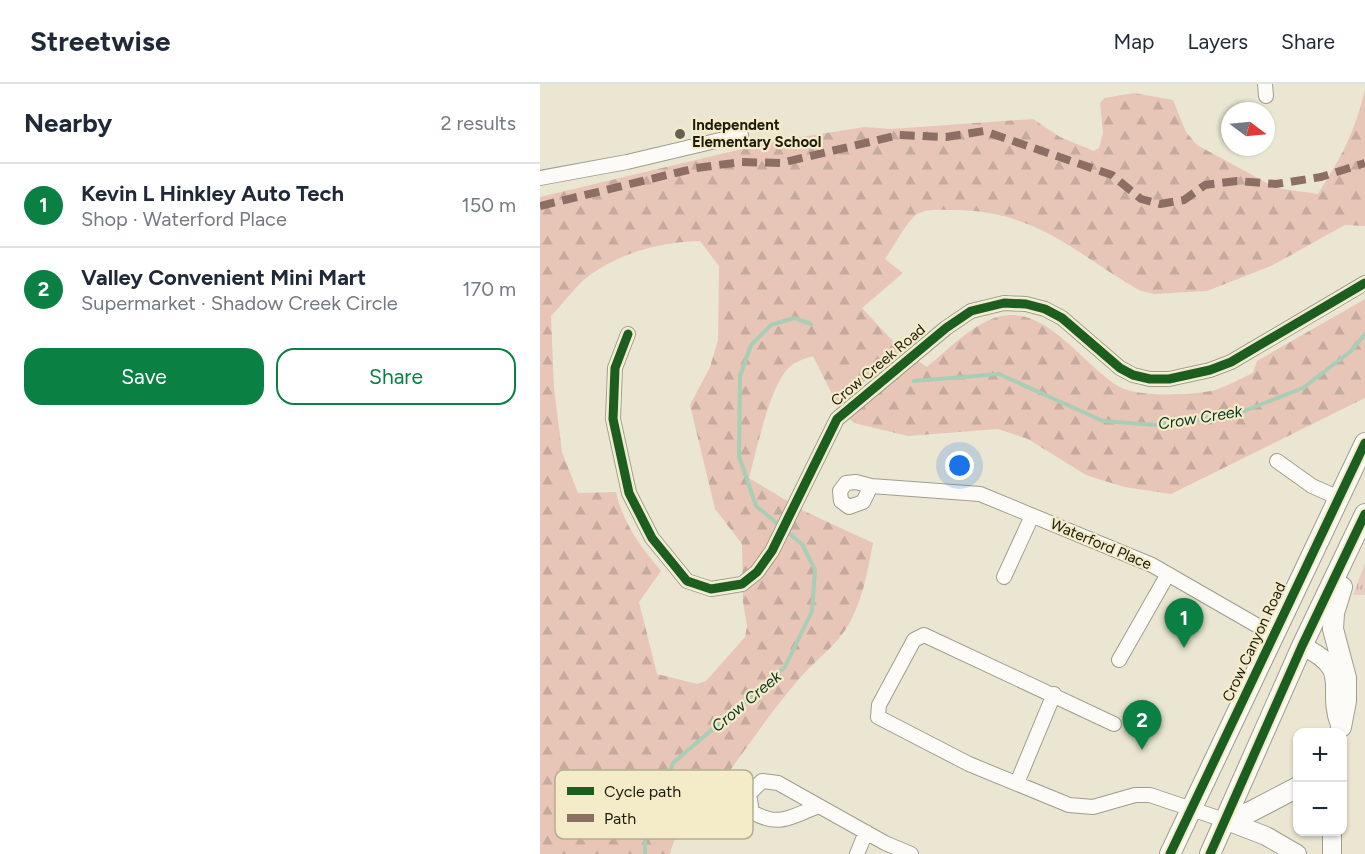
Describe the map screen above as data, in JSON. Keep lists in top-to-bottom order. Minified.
{"streets":{"main road":["Crow Canyon Road"],"street":["Crow Creek Road","Waterford Place"]},"crossings":[["Waterford Place","Crow Canyon Road"]],"water":["Crow Creek"],"places":["Independent Elementary School"],"legend":["Cycle path","Path"],"north":"right","page":{"header":"Streetwise","nav":["Map","Layers","Share"],"heading":["Nearby","2 results"],"list":[{"mark":"1","name":"Kevin L Hinkley Auto Tech","note":"Shop · Waterford Place","value":"150 m"},{"mark":"2","name":"Valley Convenient Mini Mart","note":"Supermarket · Shadow Creek Circle","value":"170 m"}],"buttons":["Save","Share"],"pins":["1","2"],"map_buttons":["+","−"]}}
